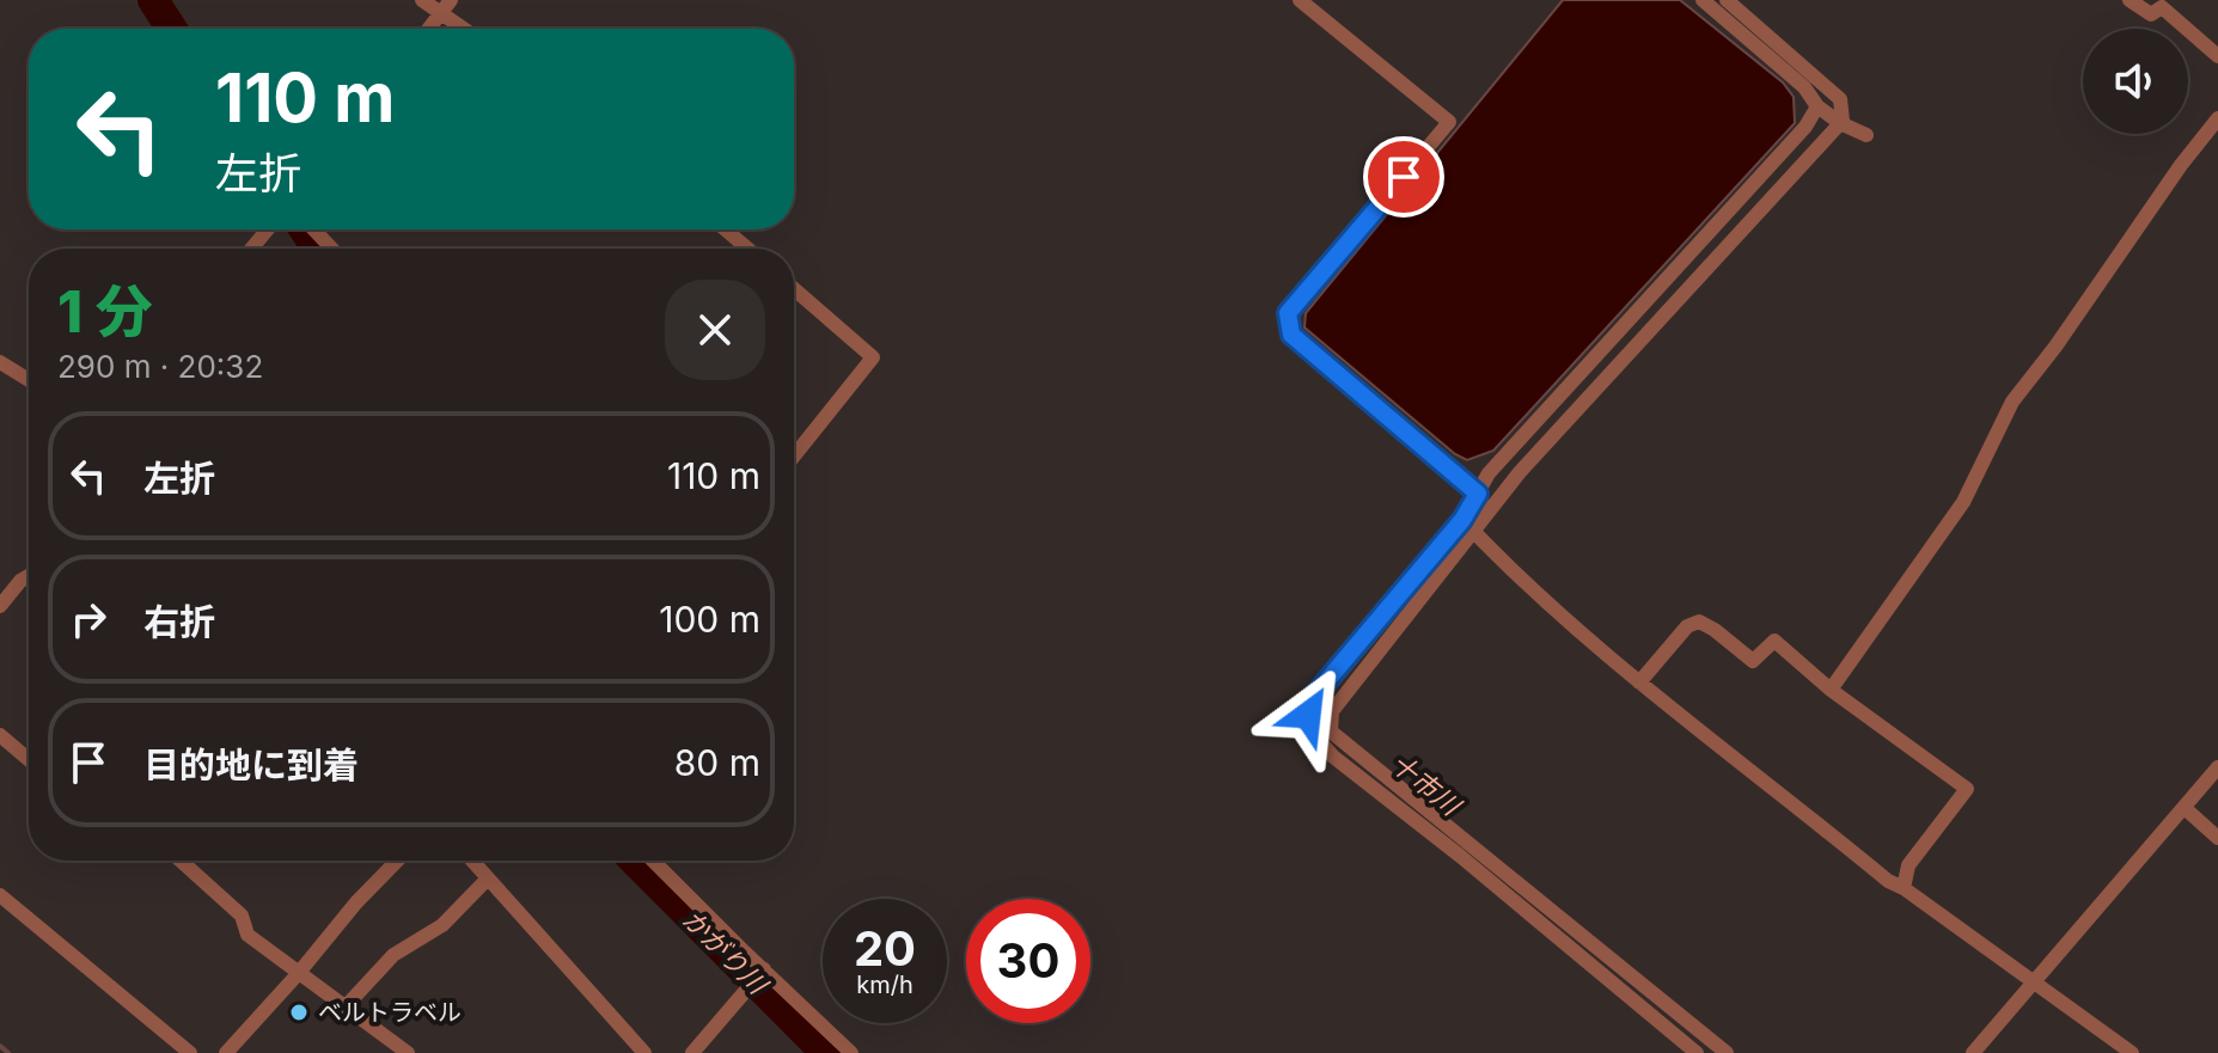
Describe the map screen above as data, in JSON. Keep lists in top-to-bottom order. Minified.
{"water":["十市川","かがり川"],"places":["ベルトラベル"],"page":{"turn":["110 m","左折"],"heading":["1 分","290 m · 20:32"],"list":[{"name":"左折","value":"110 m"},{"name":"右折","value":"100 m"},{"name":"目的地に到着","value":"80 m"}],"speed":"20 km/h","limit":"30"}}
